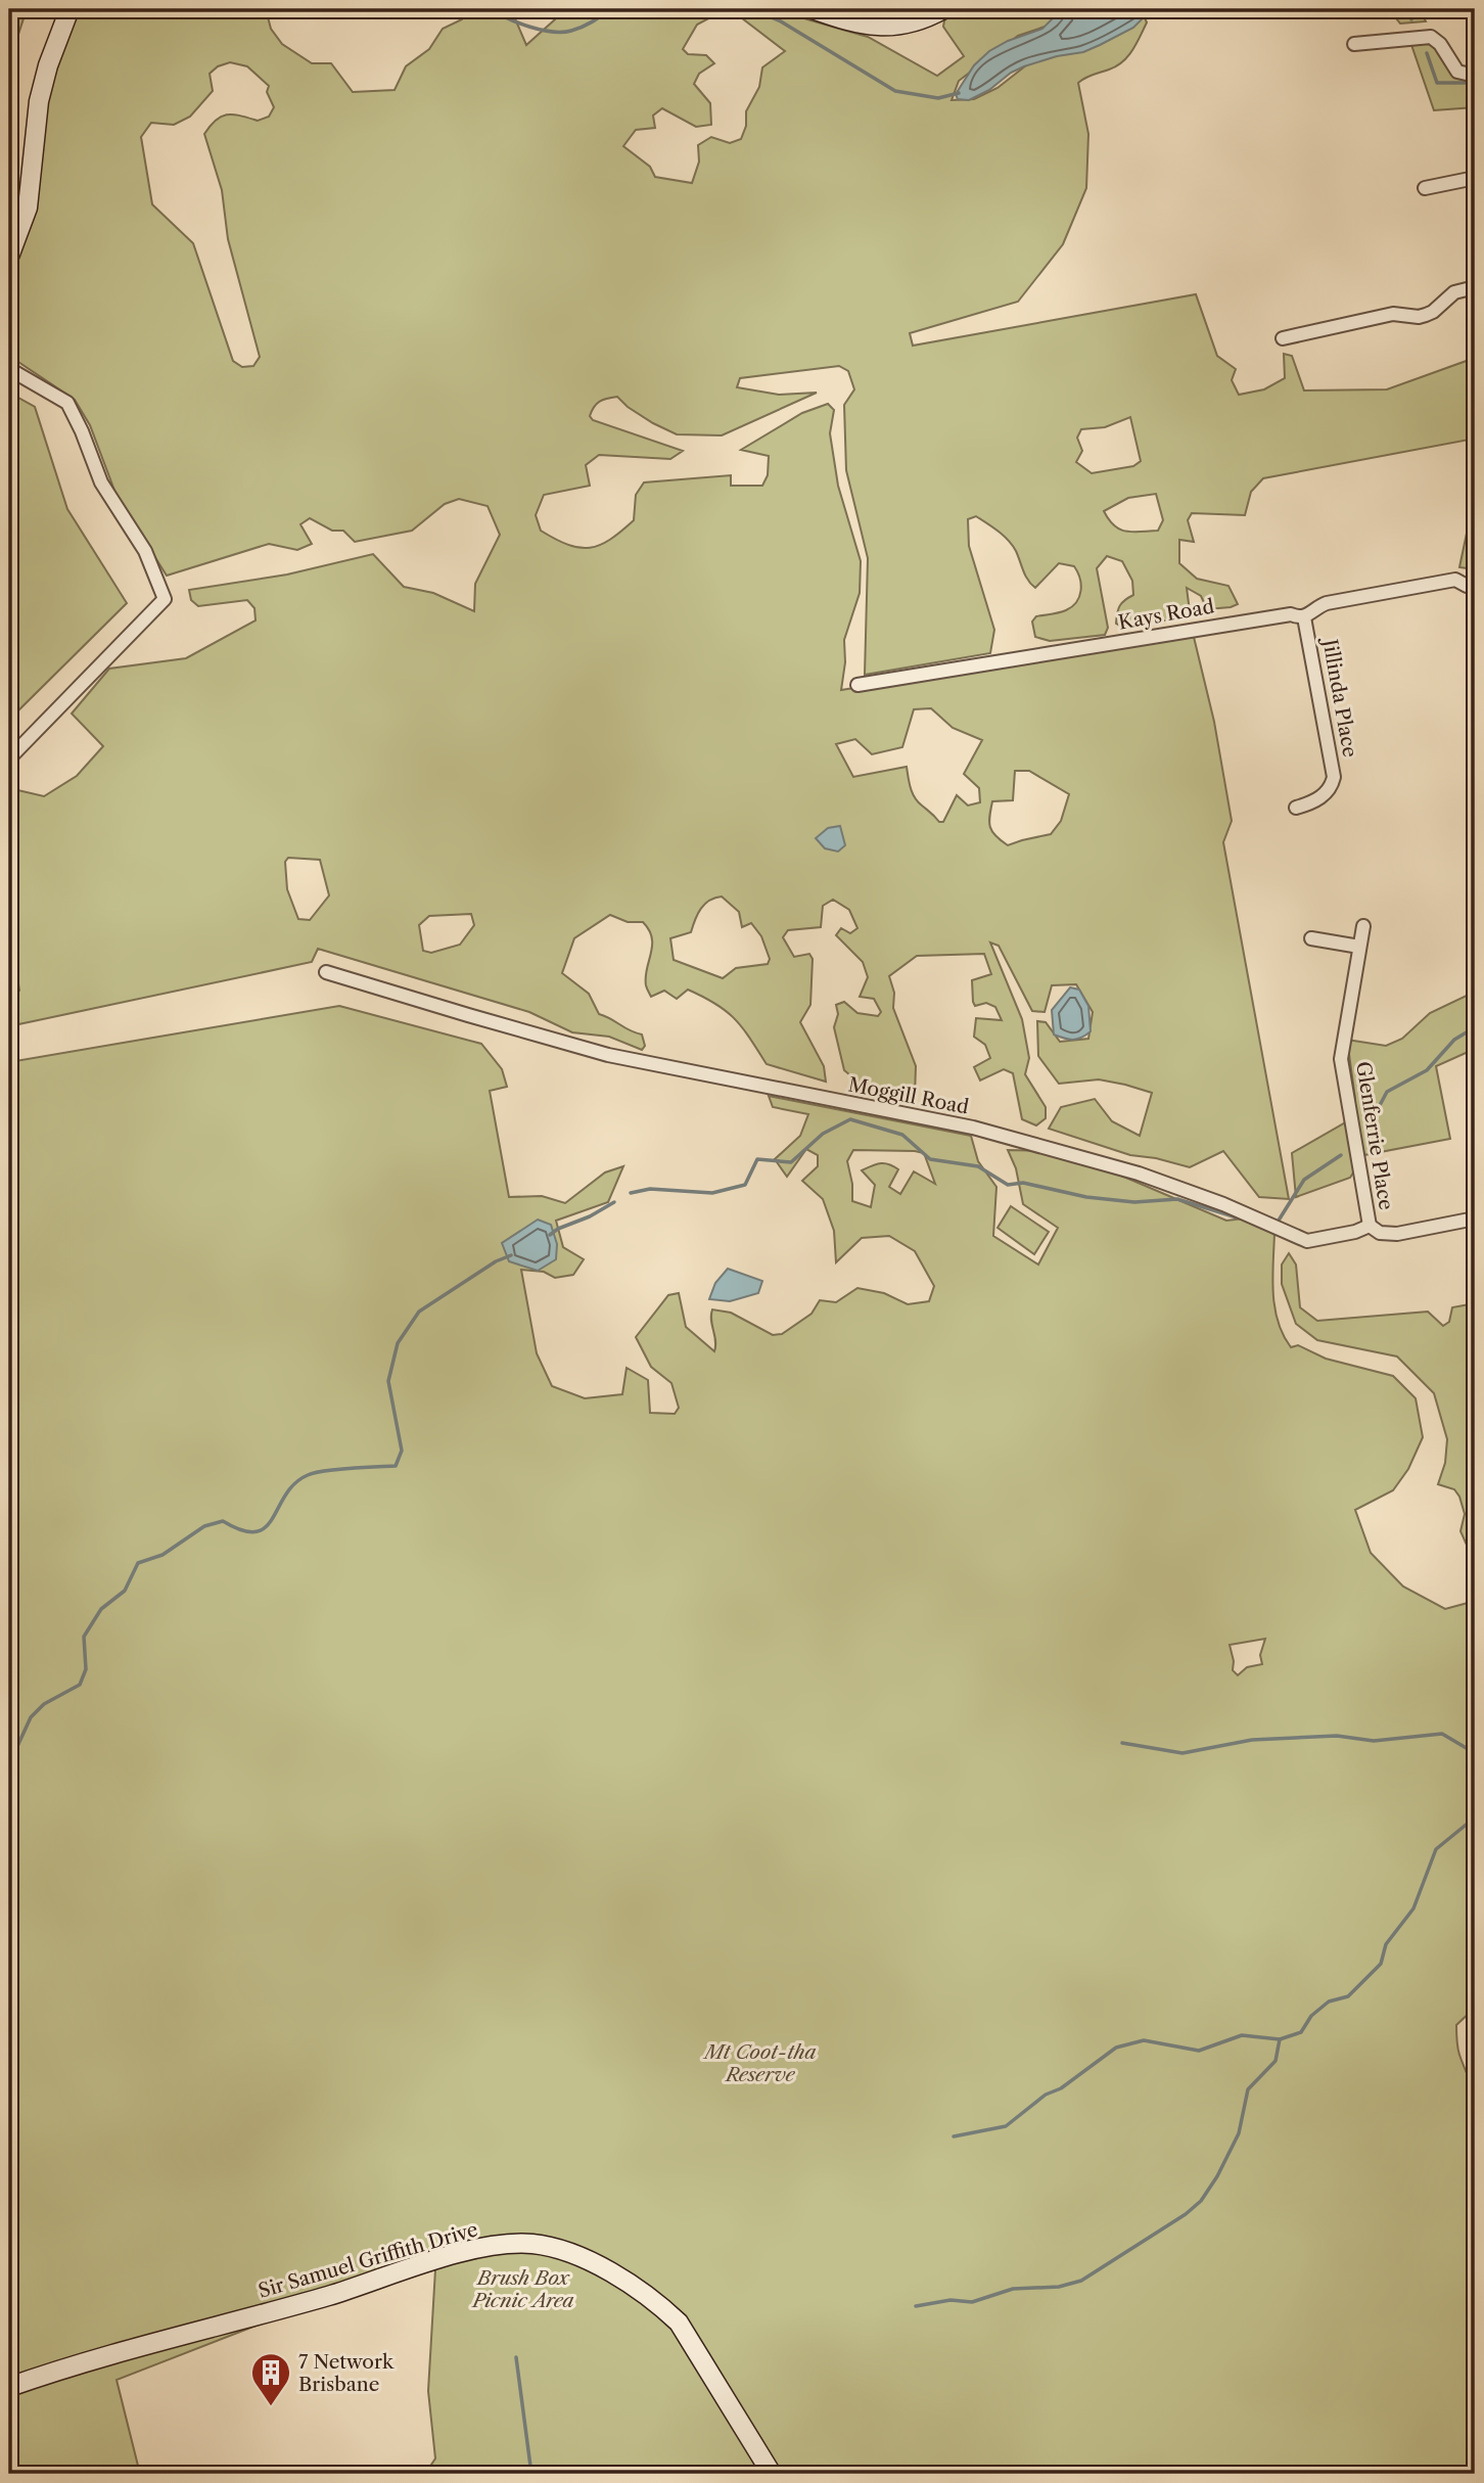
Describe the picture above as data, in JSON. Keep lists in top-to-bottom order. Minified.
{"streets":{"main road":["Sir Samuel Griffith Drive"],"street":["Kays Road","Jillinda Place","Moggill Road","Glenferrie Place"]},"crossings":[["Kays Road","Jillinda Place"],["Moggill Road","Glenferrie Place"]],"parks":["Mt Coot-tha Reserve","Brush Box Picnic Area"],"places":{"building":["7 Network Brisbane"]}}
